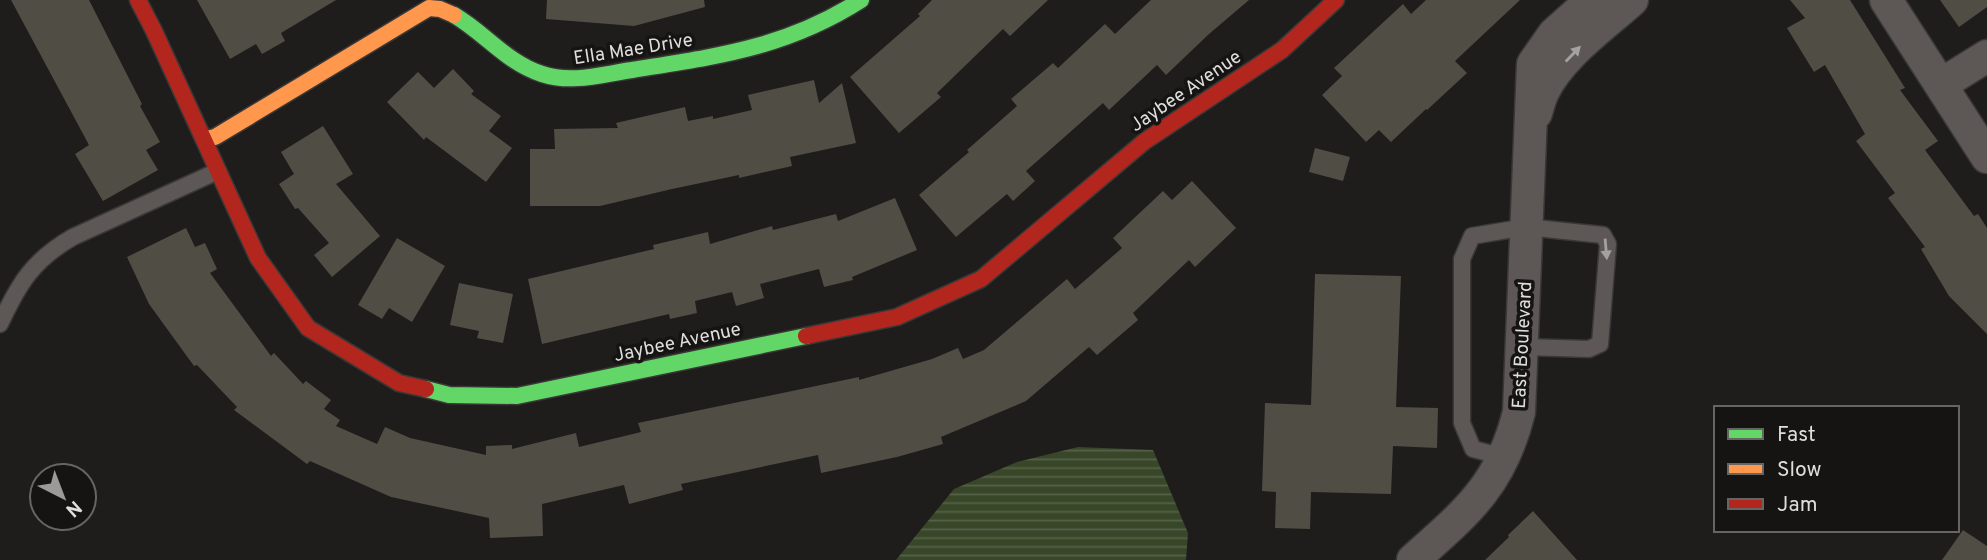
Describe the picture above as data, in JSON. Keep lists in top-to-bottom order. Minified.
{"streets":{"street":["Ella Mae Drive","Jaybee Avenue","East Boulevard"]},"crossings":[["Ella Mae Drive","Jaybee Avenue"]],"legend":["Fast","Slow","Jam"],"north":"bottom right"}
